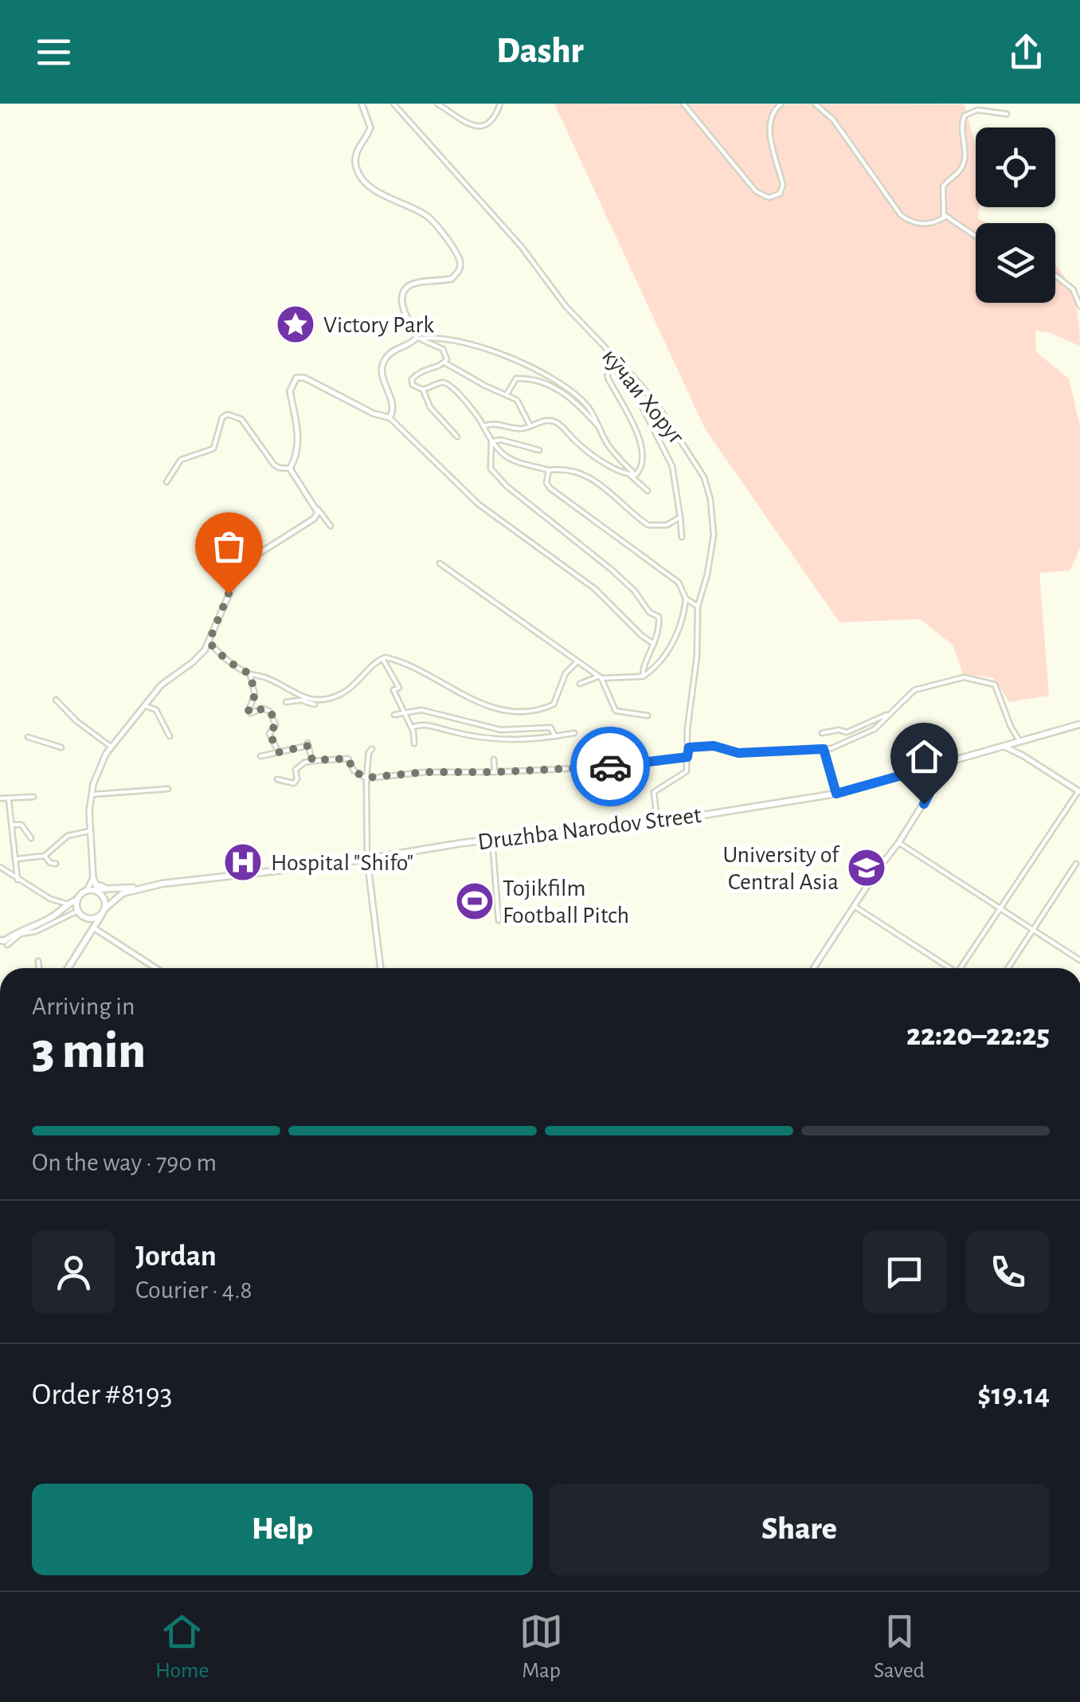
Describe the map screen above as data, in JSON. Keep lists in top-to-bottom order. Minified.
{"streets":{"main road":["Druzhba Narodov Street"],"street":["кӯчаи Хоруг"]},"crossings":[["кӯчаи Хоруг","Druzhba Narodov Street"]],"places":{"place":["Victory Park"],"hospital":["Hospital \"Shifo\""],"school or university":["University of Central Asia"],"sports":["Tojikfilm Football Pitch"]},"page":{"header":"Dashr","heading":["3 min","Arriving in","22:20–22:25"],"panel":["Jordan","Courier · 4.8","Order #8193","$19.14"],"bar":"On the way · 790 m","buttons":["Help","Share"],"tabs":["Home","Map","Saved"]}}
